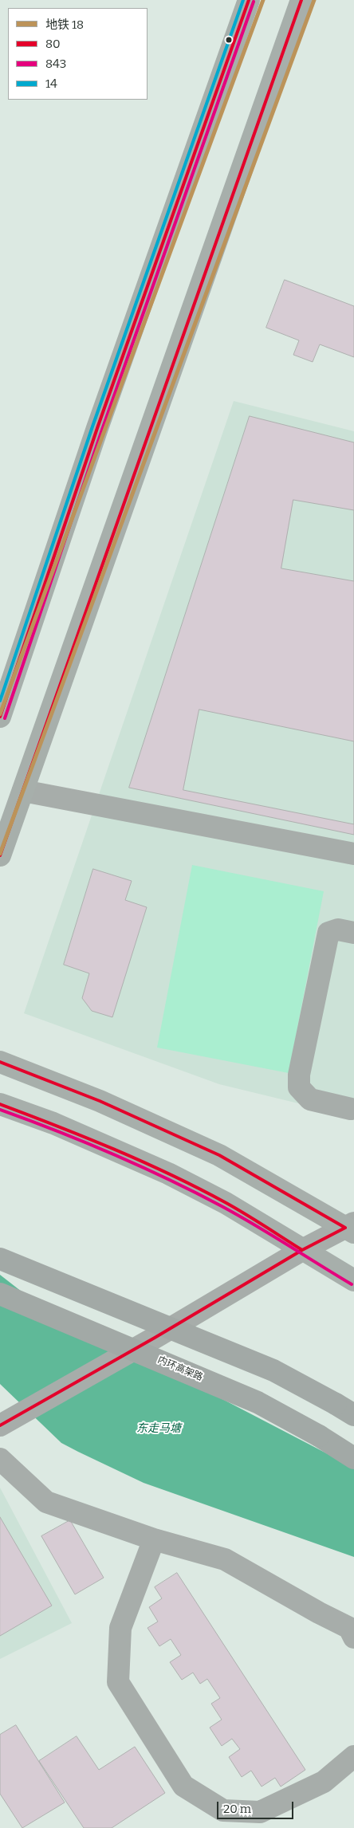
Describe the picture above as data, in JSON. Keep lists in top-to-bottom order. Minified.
{"streets":{"highway":["内环高架路"]},"water":["东走马塘"],"lines":["metro line 18","transit line 80","transit line 14","transit line 843"],"legend":["地铁 18","80","843","14"],"scale_bar":"20 m"}
